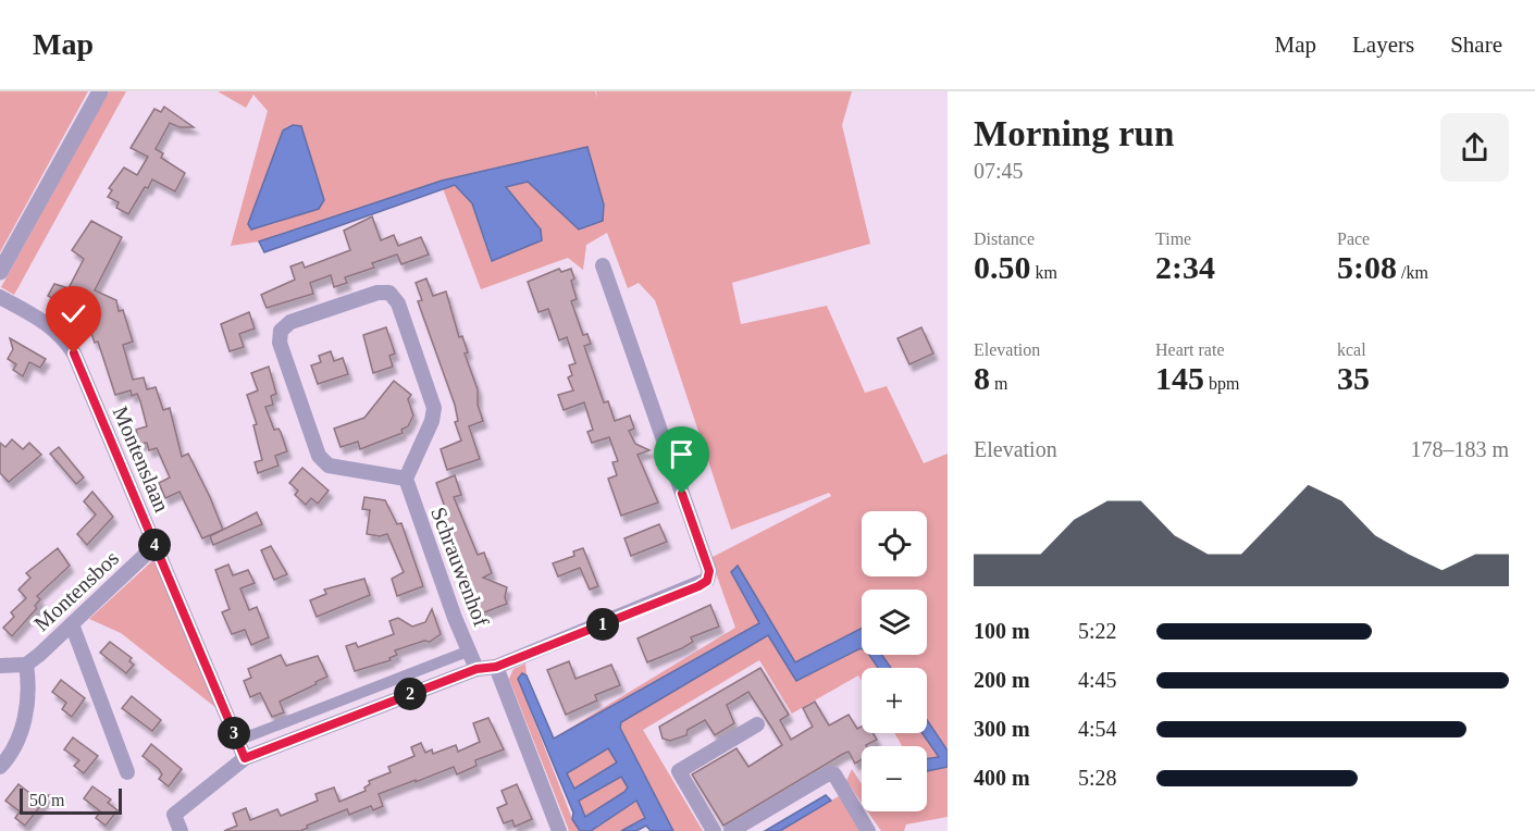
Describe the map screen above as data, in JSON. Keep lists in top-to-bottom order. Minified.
{"streets":{"street":["Montenslaan","Schrauwenhof","Montensbos"]},"crossings":[["Montenslaan","Montensbos"]],"scale_bar":"50 m","page":{"header":"Map","nav":["Map","Layers","Share"],"heading":["Morning run","07:45"],"stats":[["Distance","0.50 km"],["Time","2:34"],["Pace","5:08 /km"],["Elevation","8 m"],["Heart rate","145 bpm"],["kcal","35"]],"chart":["Elevation","178–183 m"],"map_buttons":["+","−"],"pins":["4","1","2","3"],"list":[{"name":"100 m","note":"5:22"},{"name":"200 m","note":"4:45"},{"name":"300 m","note":"4:54"},{"name":"400 m","note":"5:28"}],"scale":"50 m"}}
